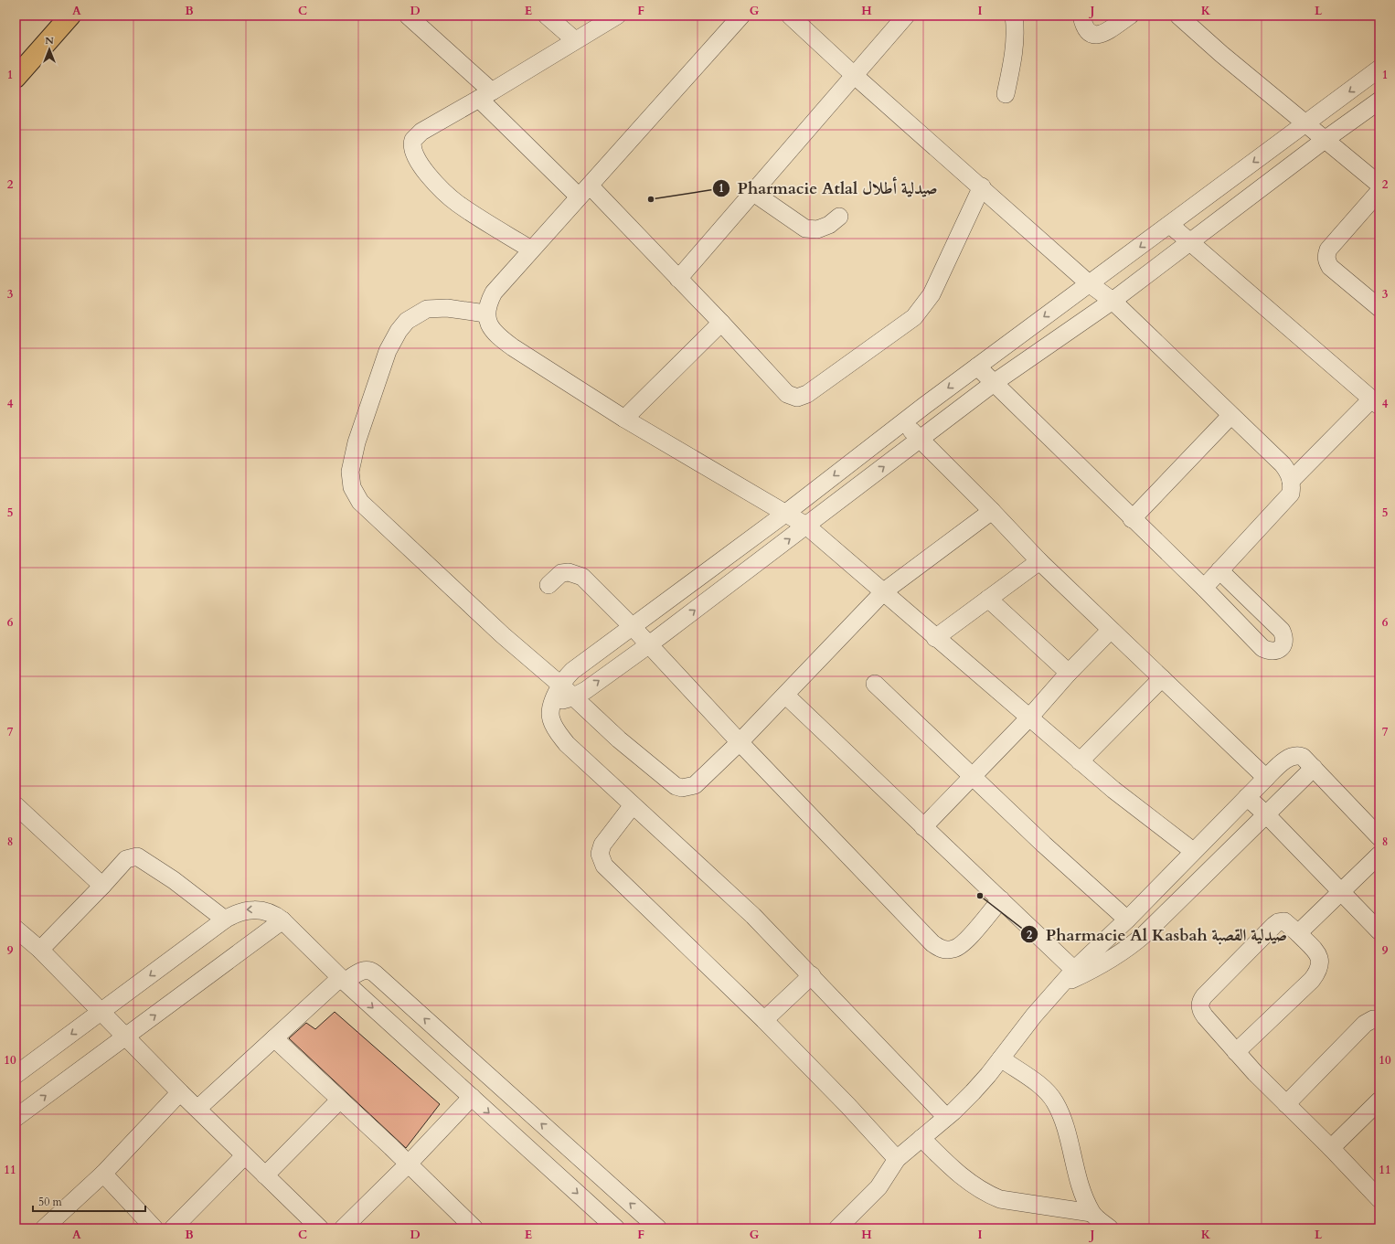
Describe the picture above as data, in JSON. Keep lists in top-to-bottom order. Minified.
{"places":["Pharmacie Atlal صيدلية أطلال","Pharmacie Al Kasbah صيدلية القصبة"],"scale_bar":"50 m","north":"top","grid":{"columns":["A","B","C","D","E","F","G","H","I","J","K","L"],"rows":["1","2","3","4","5","6","7","8","9","10","11"]}}
